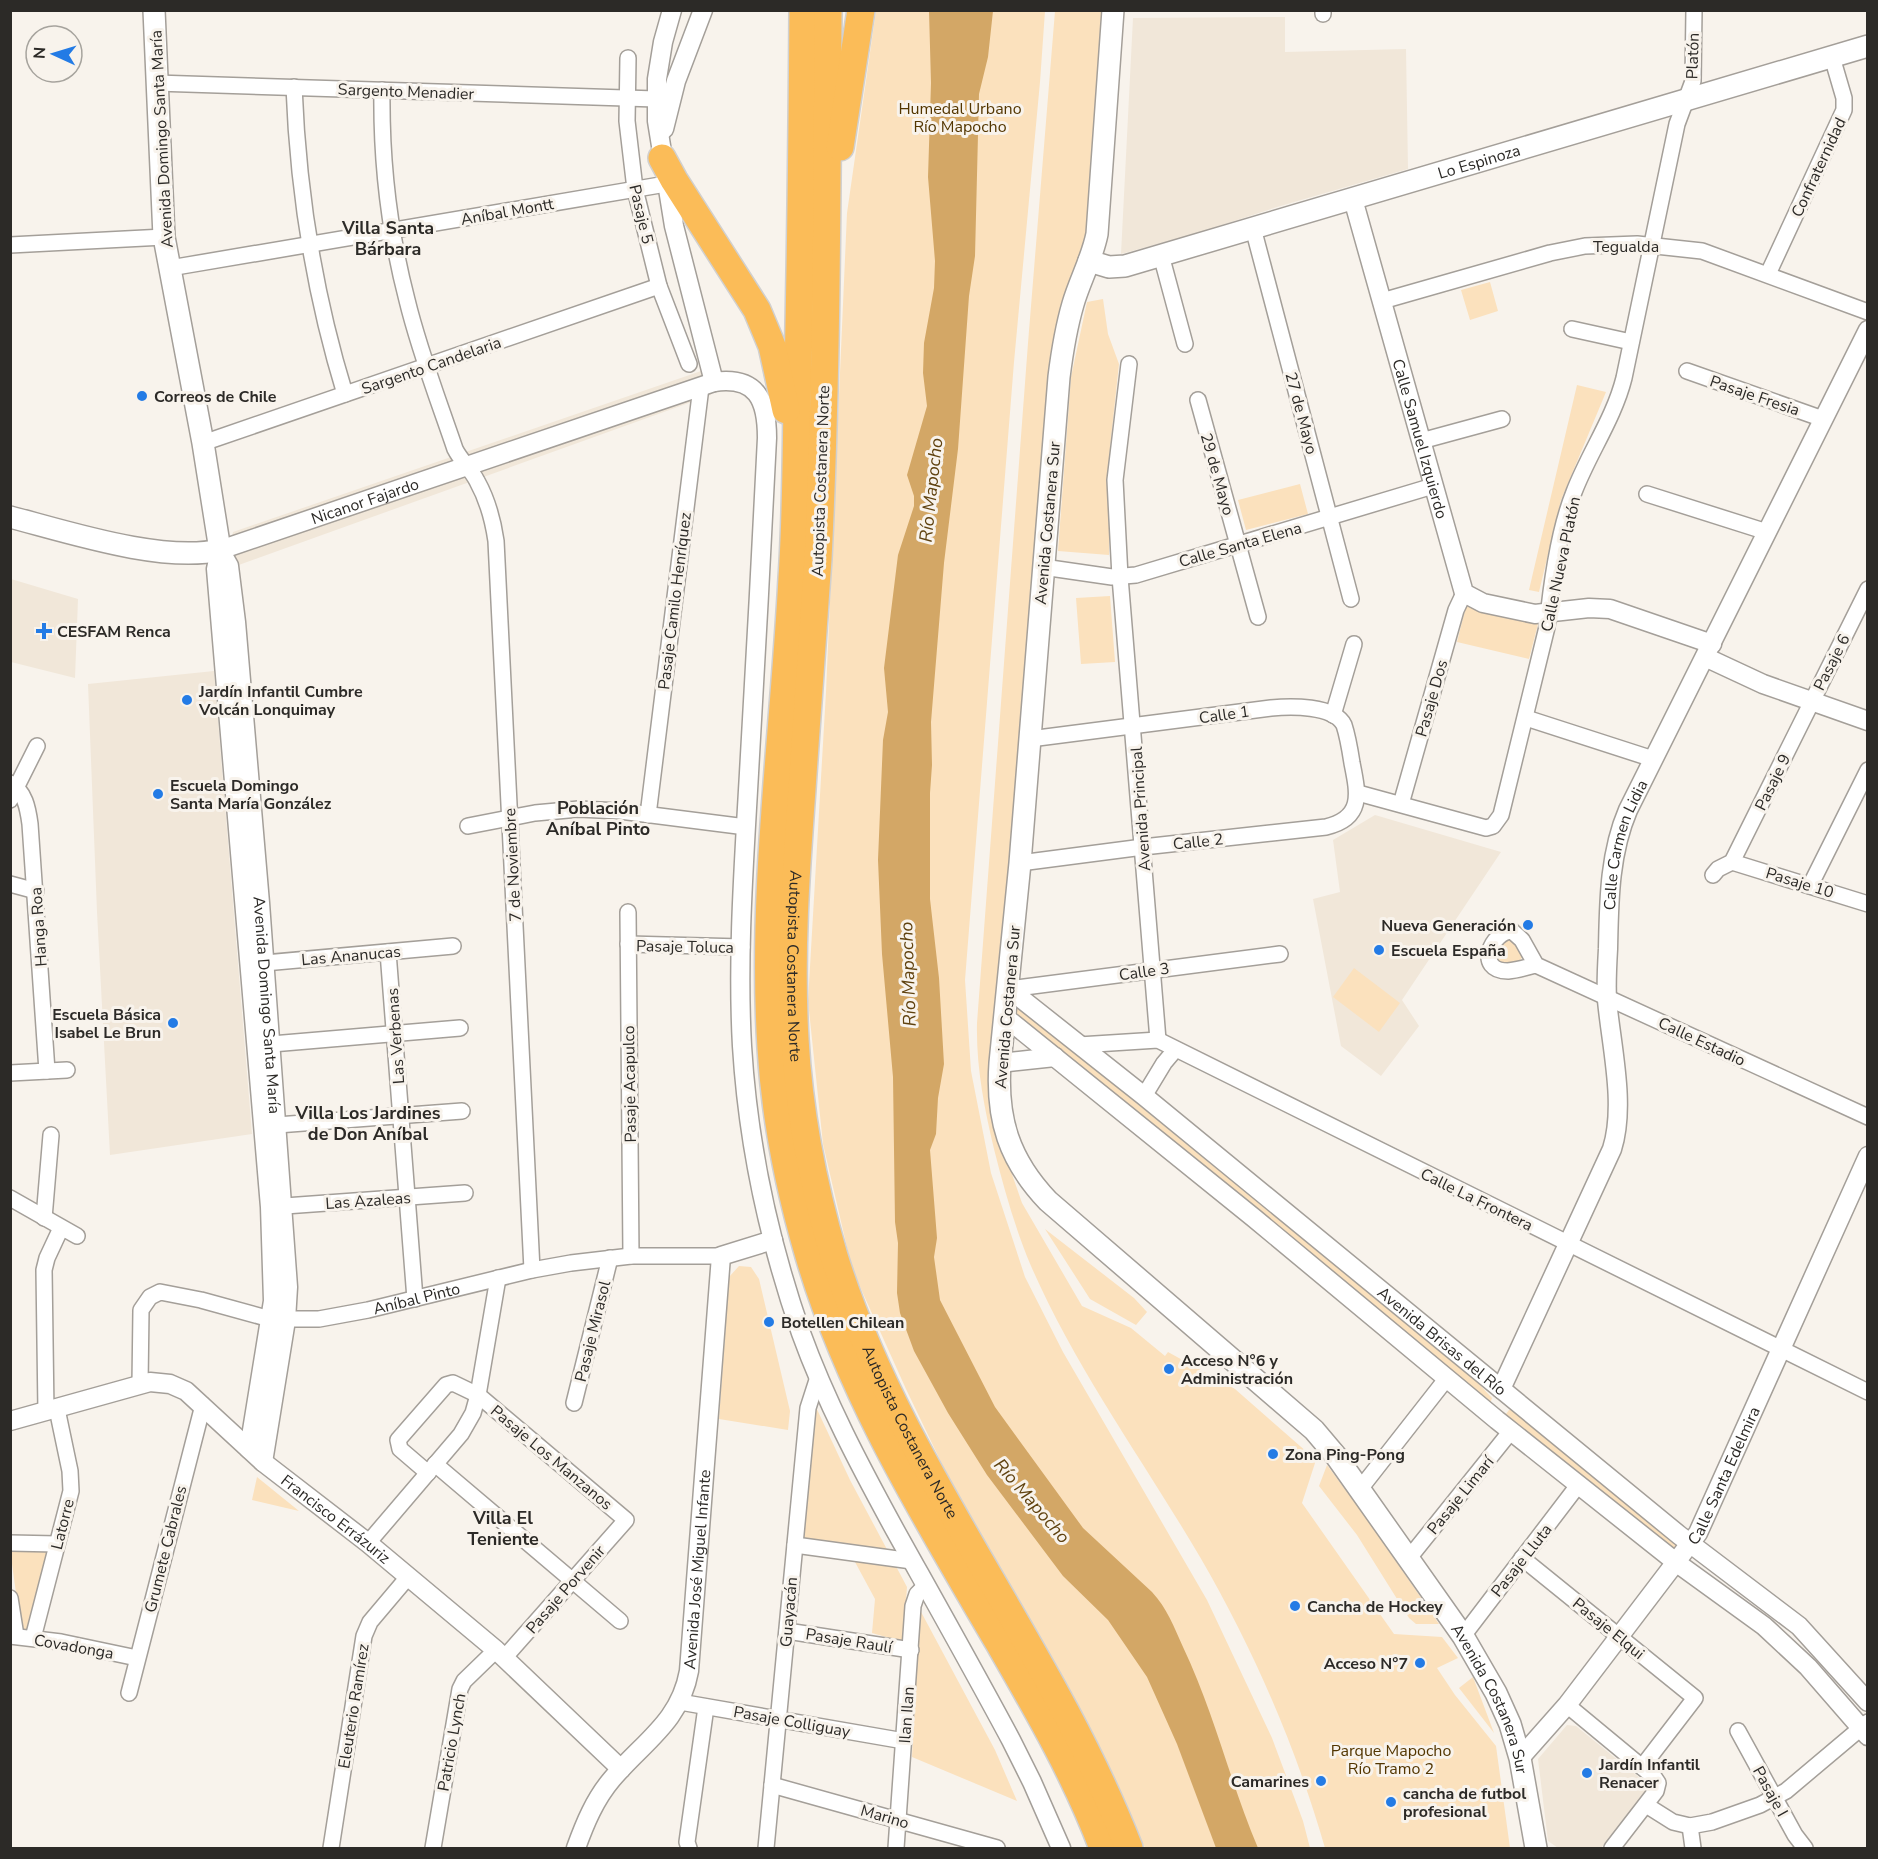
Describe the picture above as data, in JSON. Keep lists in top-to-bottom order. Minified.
{"streets":{"highway":["Autopista Costanera Norte"],"main road":["Avenida Domingo Santa María","Lo Espinoza","Nicanor Fajardo","Avenida Costanera Sur"],"street":["Platón","Sargento Menadier","Confraternidad","Aníbal Montt","Pasaje 5","Tegualda","Sargento Candelaria","Pasaje Fresia","27 de Mayo","Calle Samuel Izquierdo","29 de Mayo","Calle Santa Elena","Calle Nueva Platón","Pasaje Camilo Henríquez","Pasaje 6","Pasaje Dos","Calle 1","Pasaje 9","Avenida Principal","Calle 2","Calle Carmen Lidia","7 de Noviembre","Pasaje 10","Hanga Roa","Pasaje Toluca","Las Ananucas","Calle 3","Las Verbenas","Calle Estadio","Pasaje Acapulco","Calle La Frontera","Las Azaleas","Aníbal Pinto","Pasaje Mirasol","Avenida Brisas del Río","Pasaje Los Manzanos","Calle Santa Edelmira","Pasaje Limarí","Francisco Errázuriz","Latorre","Grumete Cabrales","Pasaje Lluta","Avenida José Miguel Infante","Pasaje Porvenir","Guayacán","Pasaje Elqui","Pasaje Raulí","Covadonga","Eleuterio Ramírez","Ilan Ilan","Pasaje Colliguay","Patricio Lynch","Pasaje I","Marino"]},"crossings":[["Platón","Lo Espinoza"],["Platón","Calle Nueva Platón"],["Sargento Menadier","Avenida Domingo Santa María"],["Sargento Menadier","Pasaje 5"],["Sargento Menadier","7 de Noviembre"],["Avenida Domingo Santa María","Aníbal Montt"],["Avenida Domingo Santa María","Sargento Candelaria"],["Avenida Domingo Santa María","Nicanor Fajardo"],["Avenida Domingo Santa María","Las Ananucas"],["Avenida Domingo Santa María","Las Azaleas"],["Avenida Domingo Santa María","Aníbal Pinto"],["Avenida Domingo Santa María","Francisco Errázuriz"],["Lo Espinoza","Confraternidad"],["Lo Espinoza","27 de Mayo"],["Lo Espinoza","Calle Samuel Izquierdo"],["Lo Espinoza","Avenida Costanera Sur"],["Lo Espinoza","Calle Nueva Platón"],["Confraternidad","Tegualda"],["Aníbal Montt","Pasaje 5"],["Aníbal Montt","7 de Noviembre"],["Pasaje 5","Sargento Candelaria"],["Tegualda","Calle Samuel Izquierdo"],["Tegualda","Calle Nueva Platón"],["Sargento Candelaria","7 de Noviembre"],["Pasaje Fresia","Calle Carmen Lidia"],["27 de Mayo","Calle Santa Elena"],["Calle Samuel Izquierdo","Calle Santa Elena"],["Calle Samuel Izquierdo","Pasaje Dos"],["29 de Mayo","Calle Santa Elena"],["Nicanor Fajardo","Pasaje Camilo Henríquez"],["Nicanor Fajardo","7 de Noviembre"],["Avenida Costanera Sur","Calle Santa Elena"],["Avenida Costanera Sur","Calle 1"],["Avenida Costanera Sur","Calle 2"],["Avenida Costanera Sur","Calle 3"],["Avenida Costanera Sur","Avenida Brisas del Río"],["Avenida Costanera Sur","Calle Santa Edelmira"],["Avenida Costanera Sur","Pasaje Limarí"],["Avenida Costanera Sur","Pasaje Lluta"],["Calle Santa Elena","Avenida Principal"],["Calle Nueva Platón","Pasaje Dos"],["Calle Nueva Platón","Calle 2"],["Pasaje 6","Pasaje 9"],["Calle 1","Avenida Principal"],["Pasaje 9","Pasaje 10"],["Avenida Principal","Calle 2"],["Avenida Principal","Calle 3"],["Avenida Principal","Calle La Frontera"],["Calle Carmen Lidia","Calle Estadio"],["Calle Carmen Lidia","Calle La Frontera"],["Calle Carmen Lidia","Avenida Brisas del Río"],["7 de Noviembre","Aníbal Pinto"],["Pasaje Toluca","Pasaje Acapulco"],["Las Ananucas","Las Verbenas"],["Calle 3","Avenida Brisas del Río"],["Las Verbenas","Las Azaleas"],["Las Verbenas","Aníbal Pinto"],["Pasaje Acapulco","Aníbal Pinto"],["Calle La Frontera","Calle Santa Edelmira"],["Aníbal Pinto","Pasaje Mirasol"],["Aníbal Pinto","Francisco Errázuriz"],["Aníbal Pinto","Avenida José Miguel Infante"],["Avenida Brisas del Río","Calle Santa Edelmira"],["Avenida Brisas del Río","Pasaje Limarí"],["Avenida Brisas del Río","Pasaje Lluta"],["Pasaje Los Manzanos","Pasaje Porvenir"],["Calle Santa Edelmira","Pasaje Elqui"],["Francisco Errázuriz","Latorre"],["Francisco Errázuriz","Grumete Cabrales"],["Francisco Errázuriz","Avenida José Miguel Infante"],["Francisco Errázuriz","Pasaje Porvenir"],["Francisco Errázuriz","Eleuterio Ramírez"],["Francisco Errázuriz","Patricio Lynch"],["Latorre","Covadonga"],["Grumete Cabrales","Covadonga"],["Pasaje Lluta","Pasaje Elqui"],["Avenida José Miguel Infante","Pasaje Colliguay"],["Pasaje Porvenir","Patricio Lynch"],["Guayacán","Pasaje Raulí"],["Guayacán","Pasaje Colliguay"],["Guayacán","Marino"],["Pasaje Raulí","Ilan Ilan"],["Ilan Ilan","Pasaje Colliguay"],["Ilan Ilan","Marino"]],"districts":["Villa Santa Bárbara","Población Aníbal Pinto","Villa Los Jardines de Don Aníbal","Villa El Teniente"],"water":["Río Mapocho"],"parks":["Humedal Urbano Río Mapocho","Parque Mapocho Río Tramo 2"],"places":{"other":["Correos de Chile","Jardín Infantil Cumbre Volcán Lonquimay","Escuela Domingo Santa María González","Nueva Generación","Escuela España","Escuela Básica Isabel Le Brun","Botellen Chilean","Acceso N°6 y Administración","Zona Ping-Pong","Cancha de Hockey","Acceso N°7","Jardín Infantil Renacer","Camarines","cancha de futbol profesional"],"health":["CESFAM Renca"]},"north":"left"}
